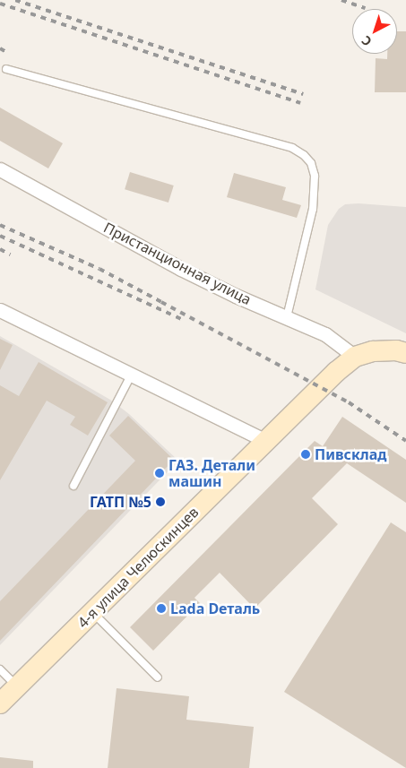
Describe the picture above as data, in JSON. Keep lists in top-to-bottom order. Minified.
{"streets":{"main road":["4-я улица Челюскинцев"],"street":["Пристанционная улица"]},"crossings":[["Пристанционная улица","4-я улица Челюскинцев"]],"places":["Пивсклад","ГАЗ. Детали машин","ГАТП №5","Lada Dеталь"],"north":"bottom left"}
